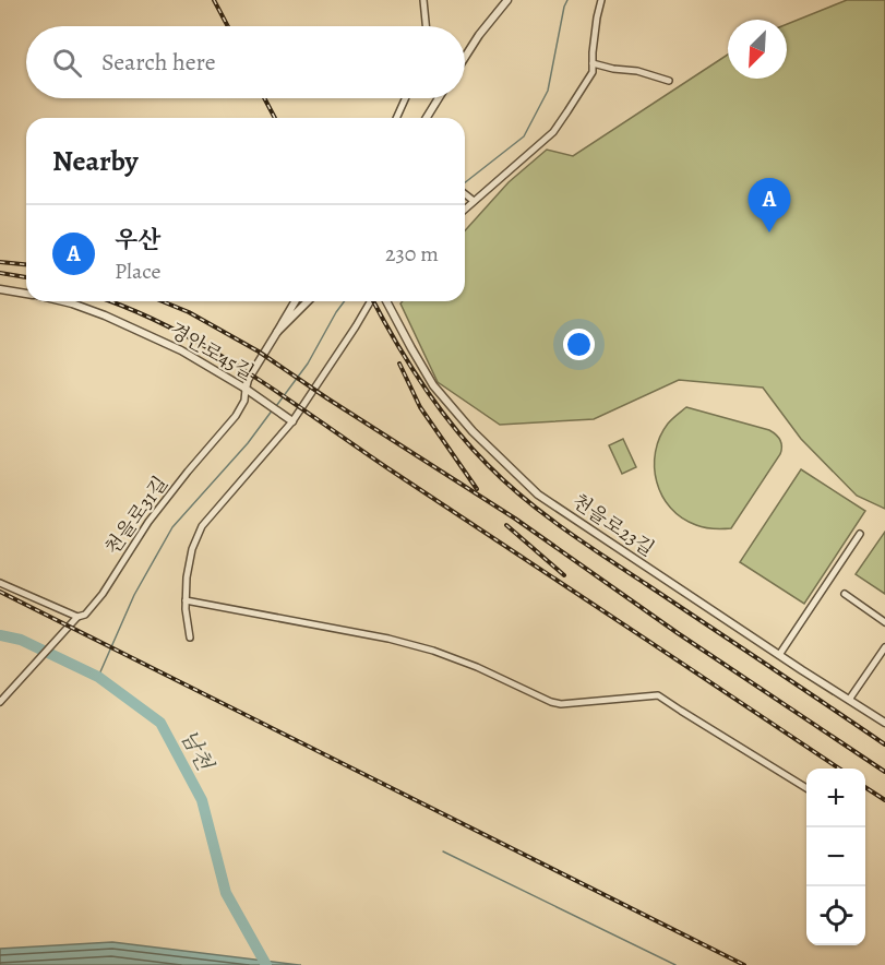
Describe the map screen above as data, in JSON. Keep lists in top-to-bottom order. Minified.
{"streets":{"street":["경안로45길","천을로31길","천을로23길"]},"crossings":[["경안로45길","천을로31길"]],"water":["남천"],"north":"bottom left","page":{"search":"Search here","heading":"Nearby","pins":"A","list":[{"mark":"A","name":"우산","note":"Place","value":"230 m"}],"map_buttons":["+","−"]}}
